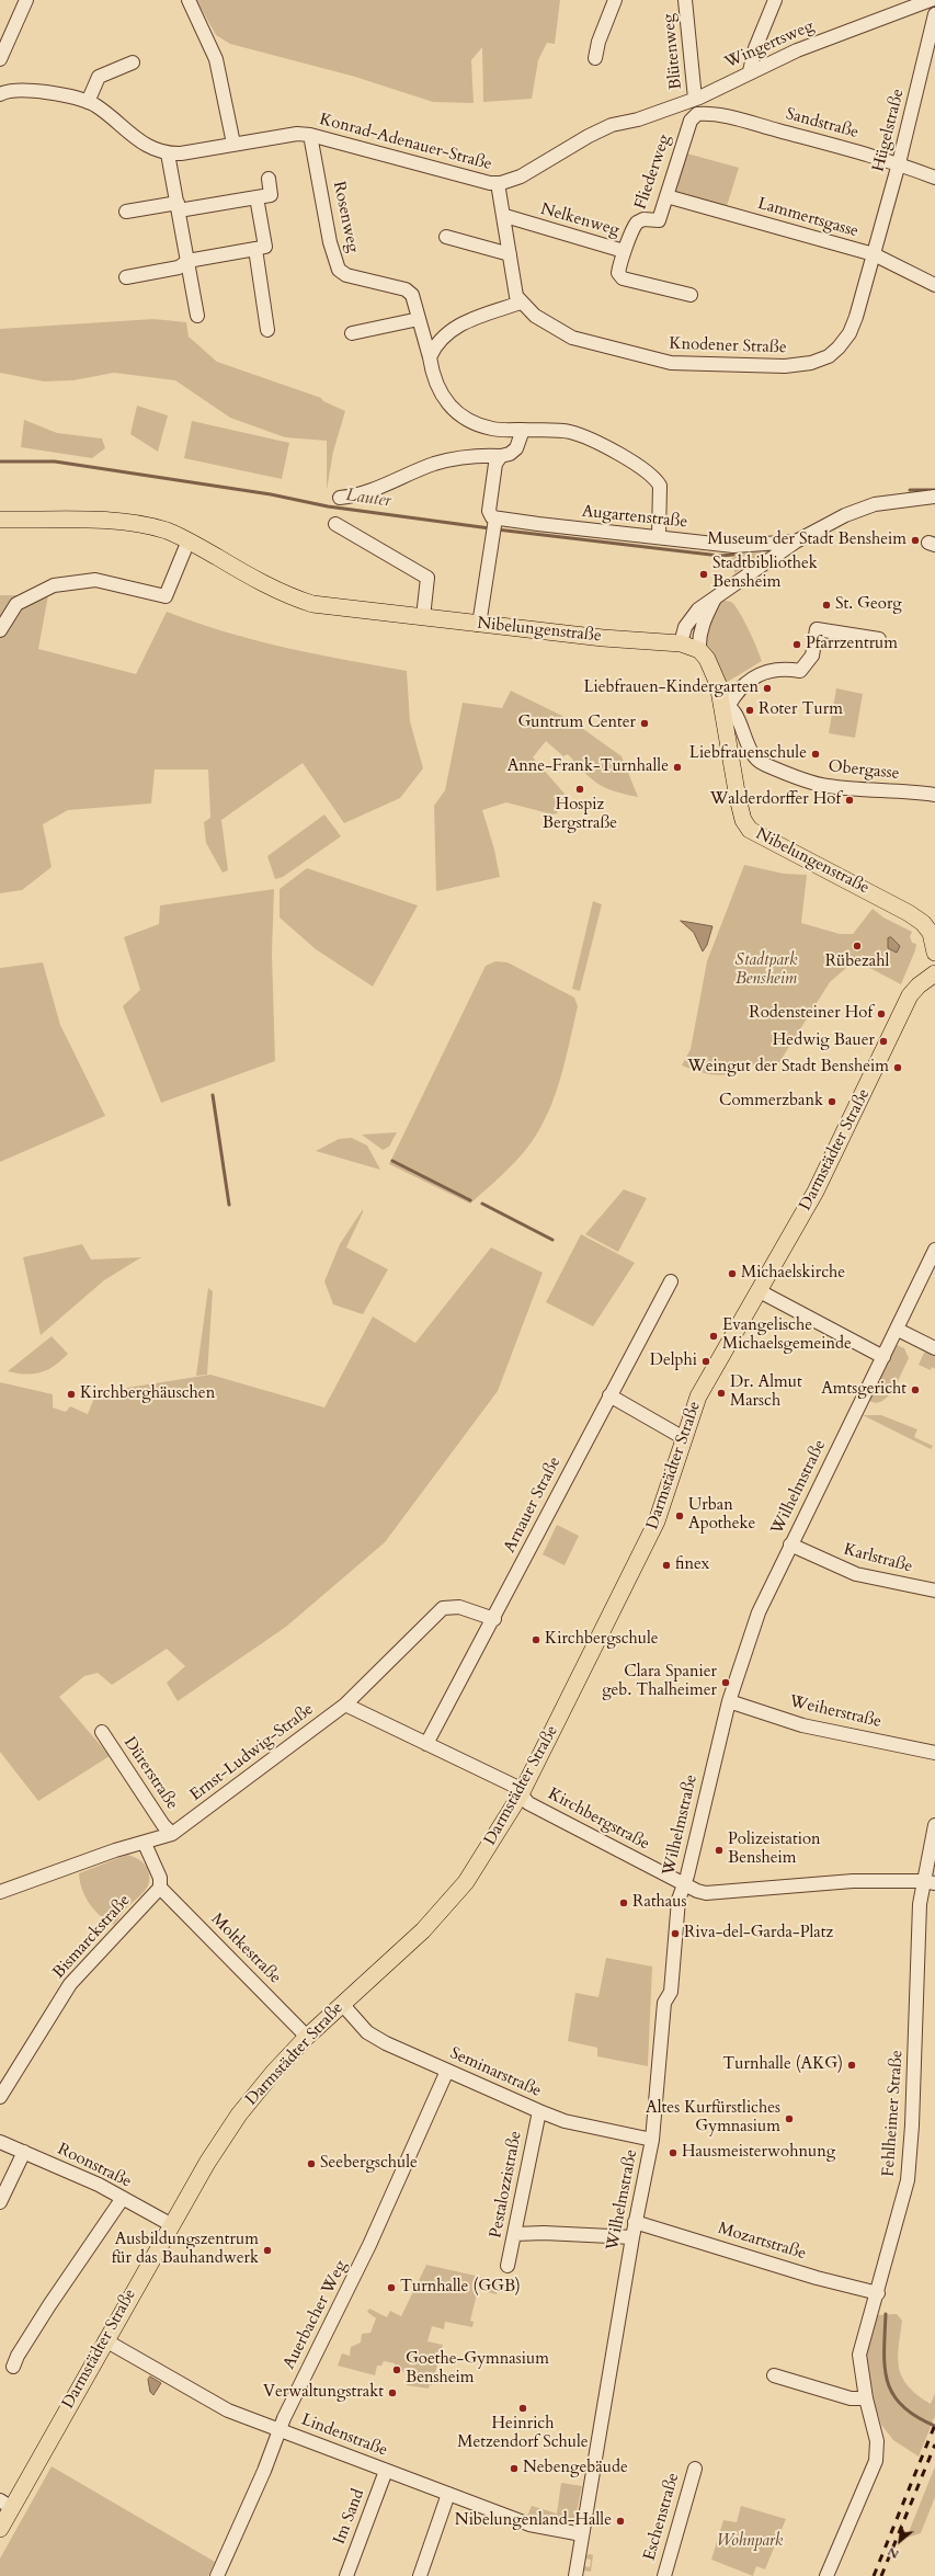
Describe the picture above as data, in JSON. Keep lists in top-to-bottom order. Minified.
{"streets":{"main road":["Nibelungenstraße","Darmstädter Straße"],"street":["Wingertsweg","Blütenweg","Sandstraße","Hügelstraße","Konrad-Adenauer-Straße","Fliederweg","Rosenweg","Lammertsgasse","Nelkenweg","Knodener Straße","Augartenstraße","Obergasse","Wilhelmstraße","Arnauer Straße","Karlstraße","Weiherstraße","Ernst-Ludwig-Straße","Dürerstraße","Kirchbergstraße","Bismarckstraße","Moltkestraße","Seminarstraße","Fehlheimer Straße","Roonstraße","Pestalozzistraße","Mozartstraße","Auerbacher Weg","Lindenstraße","Im Sand","Eschenstraße"]},"crossings":[["Wingertsweg","Blütenweg"],["Wingertsweg","Konrad-Adenauer-Straße"],["Sandstraße","Hügelstraße"],["Sandstraße","Fliederweg"],["Hügelstraße","Lammertsgasse"],["Hügelstraße","Knodener Straße"],["Konrad-Adenauer-Straße","Rosenweg"],["Fliederweg","Lammertsgasse"],["Fliederweg","Nelkenweg"],["Rosenweg","Augartenstraße"],["Lammertsgasse","Knodener Straße"],["Nibelungenstraße","Obergasse"],["Darmstädter Straße","Kirchbergstraße"],["Darmstädter Straße","Moltkestraße"],["Darmstädter Straße","Seminarstraße"],["Darmstädter Straße","Roonstraße"],["Darmstädter Straße","Lindenstraße"],["Wilhelmstraße","Karlstraße"],["Wilhelmstraße","Weiherstraße"],["Wilhelmstraße","Kirchbergstraße"],["Wilhelmstraße","Seminarstraße"],["Wilhelmstraße","Mozartstraße"],["Wilhelmstraße","Lindenstraße"],["Arnauer Straße","Ernst-Ludwig-Straße"],["Arnauer Straße","Kirchbergstraße"],["Ernst-Ludwig-Straße","Dürerstraße"],["Ernst-Ludwig-Straße","Kirchbergstraße"],["Kirchbergstraße","Fehlheimer Straße"],["Bismarckstraße","Moltkestraße"],["Seminarstraße","Pestalozzistraße"],["Seminarstraße","Auerbacher Weg"],["Fehlheimer Straße","Mozartstraße"],["Auerbacher Weg","Lindenstraße"],["Lindenstraße","Im Sand"]],"water":["Lauter"],"parks":["Stadtpark Bensheim","Wohnpark"],"places":["Museum der Stadt Bensheim","Stadtbibliothek Bensheim","St. Georg","Pfarrzentrum","Liebfrauen-Kindergarten","Roter Turm","Guntrum Center","Liebfrauenschule","Anne-Frank-Turnhalle","Hospiz Bergstraße","Walderdorffer Hof","Rübezahl","Rodensteiner Hof","Hedwig Bauer","Weingut der Stadt Bensheim","Commerzbank","Michaelskirche","Evangelische Michaelsgemeinde","Delphi","Amtsgericht","Dr. Almut Marsch","Kirchberghäuschen","Urban Apotheke","finex","Kirchbergschule","Clara Spanier geb. Thalheimer","Polizeistation Bensheim","Rathaus","Riva-del-Garda-Platz","Turnhalle (AKG)","Altes Kurfürstliches Gymnasium","Hausmeisterwohnung","Seebergschule","Ausbildungszentrum für das Bauhandwerk","Turnhalle (GGB)","Goethe-Gymnasium Bensheim","Verwaltungstrakt","Heinrich Metzendorf Schule","Nebengebäude","Nibelungenland-Halle"],"north":"bottom left"}
